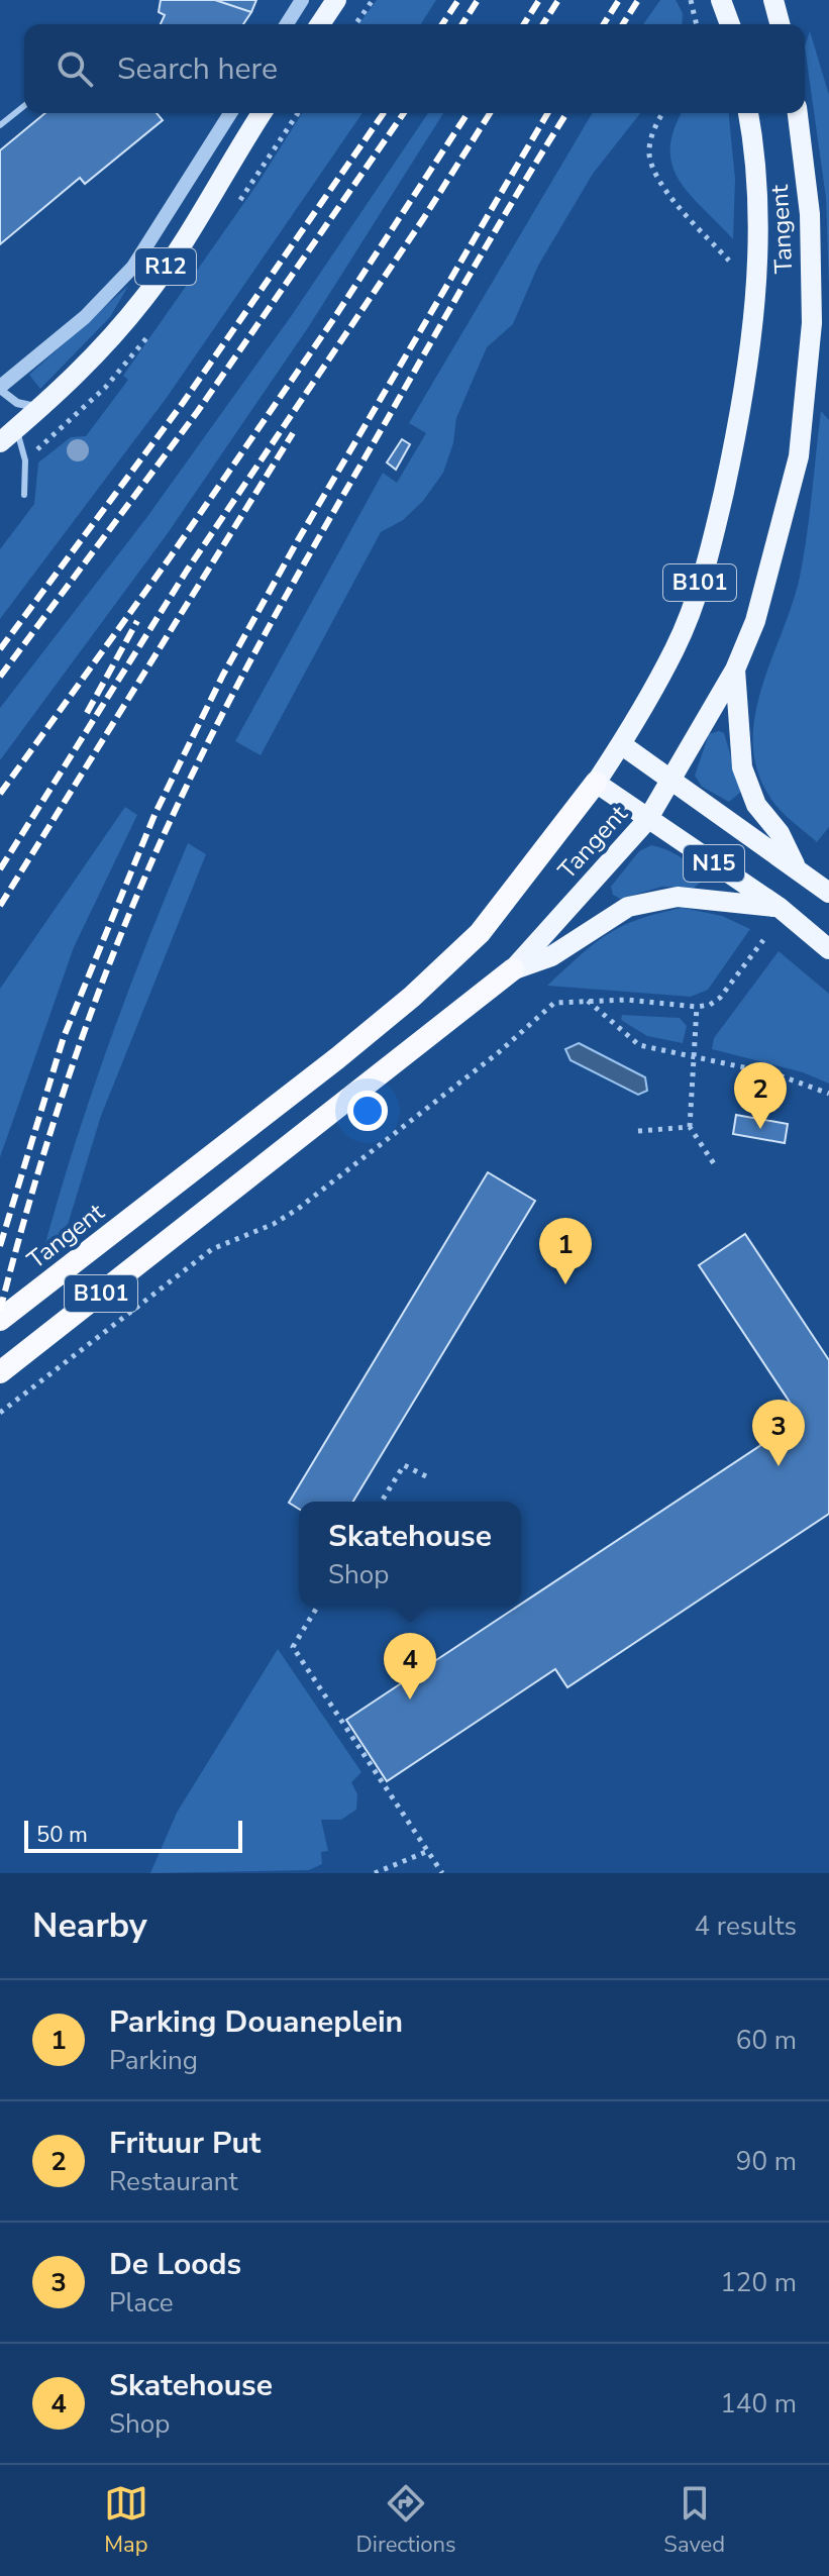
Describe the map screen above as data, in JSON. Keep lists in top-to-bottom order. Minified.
{"streets":{"highway":["Tangent","B101"],"main road":["R12","N15"]},"crossings":[["Tangent","N15"]],"scale_bar":"50 m","page":{"search":"Search here","pins":["2","1","3","4"],"popup":["Skatehouse","Shop"],"scale":"50 m","heading":["Nearby","4 results"],"list":[{"mark":"1","name":"Parking Douaneplein","note":"Parking","value":"60 m"},{"mark":"2","name":"Frituur Put","note":"Restaurant","value":"90 m"},{"mark":"3","name":"De Loods","note":"Place","value":"120 m"},{"mark":"4","name":"Skatehouse","note":"Shop","value":"140 m"}],"nav":["Map","Directions","Saved"]}}
